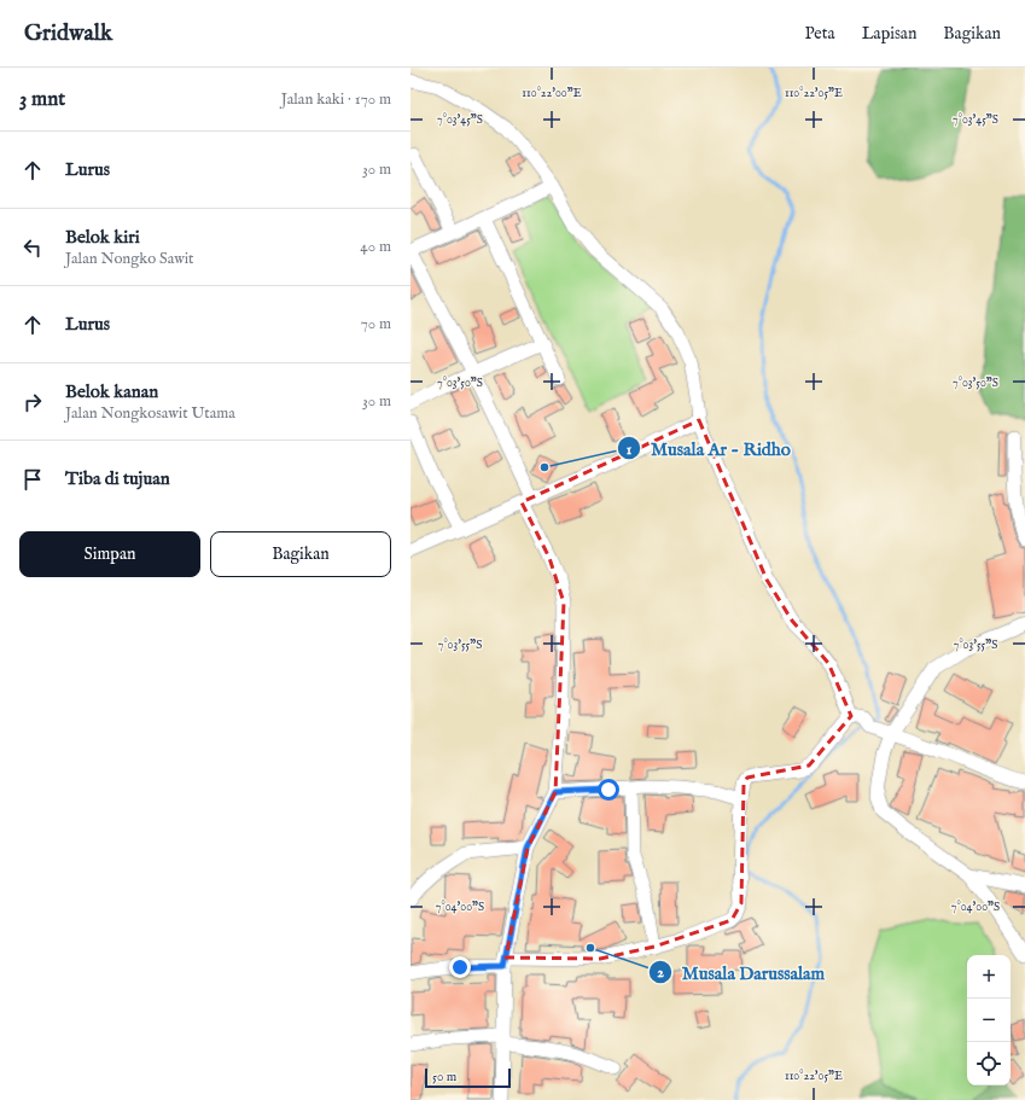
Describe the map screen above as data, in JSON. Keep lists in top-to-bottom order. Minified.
{"places":["Musala Ar - Ridho","Musala Darussalam"],"scale_bar":"50 m","page":{"header":"Gridwalk","nav":["Peta","Lapisan","Bagikan"],"heading":["3 mnt","Jalan kaki · 170 m"],"list":[["Lurus","30 m"],["Belok kiri","Jalan Nongko Sawit","40 m"],["Lurus","70 m"],["Belok kanan","Jalan Nongkosawit Utama","30 m"],"Tiba di tujuan"],"buttons":["Simpan","Bagikan"],"map_buttons":["+","−"],"scale":"50 m"},"coordinates":["110°22'00\"E","110°22'05\"E","7°03'45\"S","7°03'50\"S","7°03'55\"S","7°04'00\"S"]}
